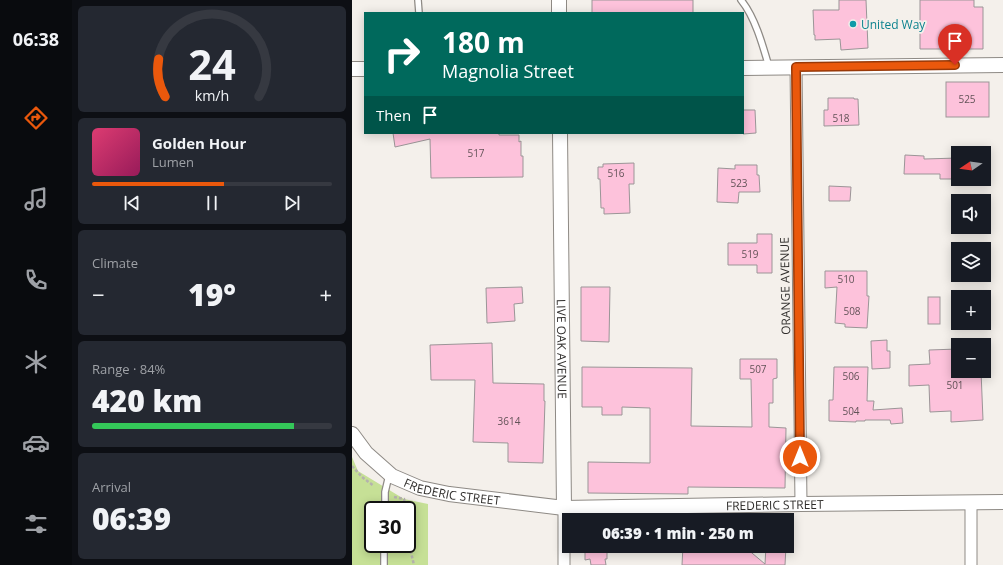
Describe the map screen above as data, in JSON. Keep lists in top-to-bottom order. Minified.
{"streets":{"street":["ORANGE AVENUE","LIVE OAK AVENUE","FREDERIC STREET"]},"crossings":[["ORANGE AVENUE","FREDERIC STREET"],["LIVE OAK AVENUE","FREDERIC STREET"]],"places":["United Way"],"house_numbers":["525","518","517","516","523","519","510","508","507","506","501","504","3614"],"north":"left","page":{"tabs":"06:38","turn":["180 m","Magnolia Street"],"then":"Then","song":["Golden Hour","Lumen"],"map_buttons":["+","−"],"tile":["Climate",["Range · 84%","420 km"],["Arrival","06:39"]],"heat":["−","19°","+"],"limit":"30","trip":"06:39 · 1 min · 250 m","gauge":["24","km/h"]}}
